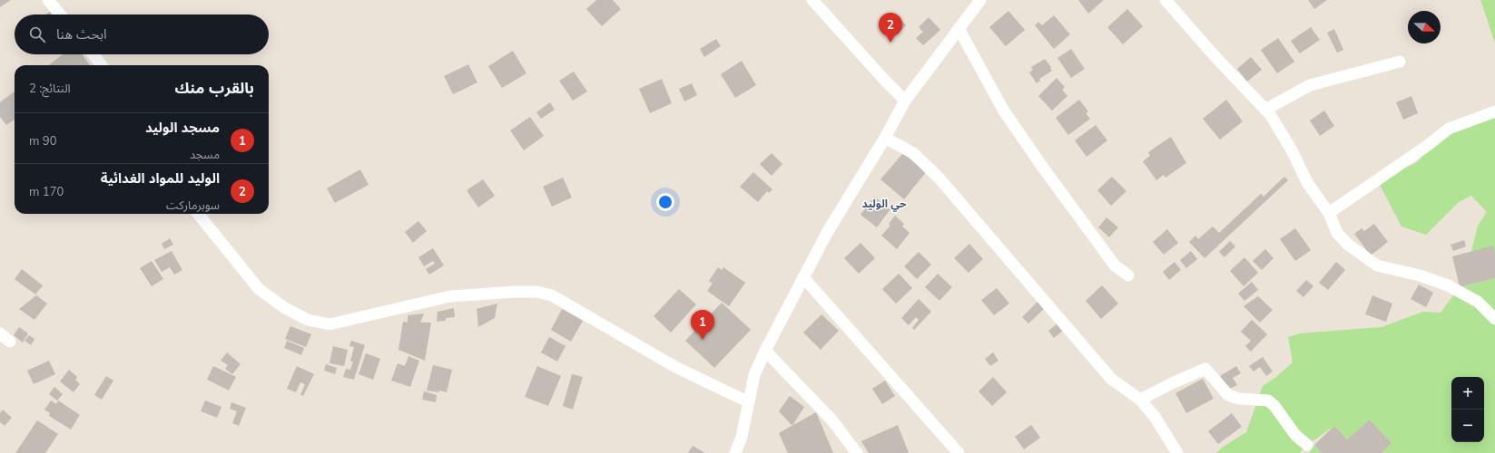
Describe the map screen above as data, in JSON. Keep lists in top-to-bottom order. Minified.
{"districts":["حي الوليد"],"north":"right","page":{"pins":["2","1"],"search":"ابحث هنا","heading":["بالقرب منك","النتائج: 2"],"list":[{"mark":"1","name":"مسجد الوليد","note":"مسجد","value":"90 m"},{"mark":"2","name":"الوليد للمواد الغدائية","note":"سوبرماركت","value":"170 m"}],"map_buttons":["+","−"]}}
